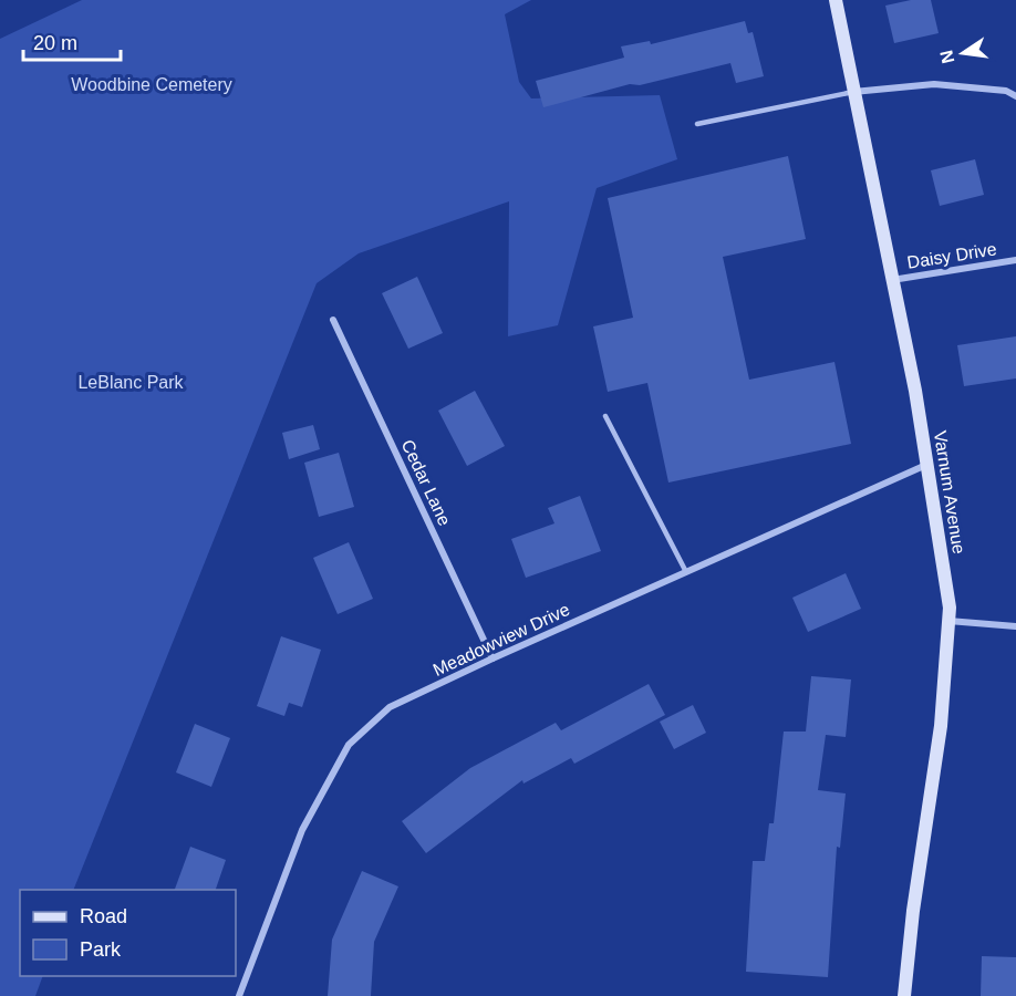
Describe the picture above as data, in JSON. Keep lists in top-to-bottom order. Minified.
{"streets":{"main road":["Varnum Avenue"],"street":["Daisy Drive","Cedar Lane","Meadowview Drive"]},"crossings":[["Daisy Drive","Varnum Avenue"],["Cedar Lane","Meadowview Drive"],["Varnum Avenue","Meadowview Drive"]],"parks":["Woodbine Cemetery","LeBlanc Park"],"legend":["Road","Park"],"scale_bar":"20 m","north":"left"}
